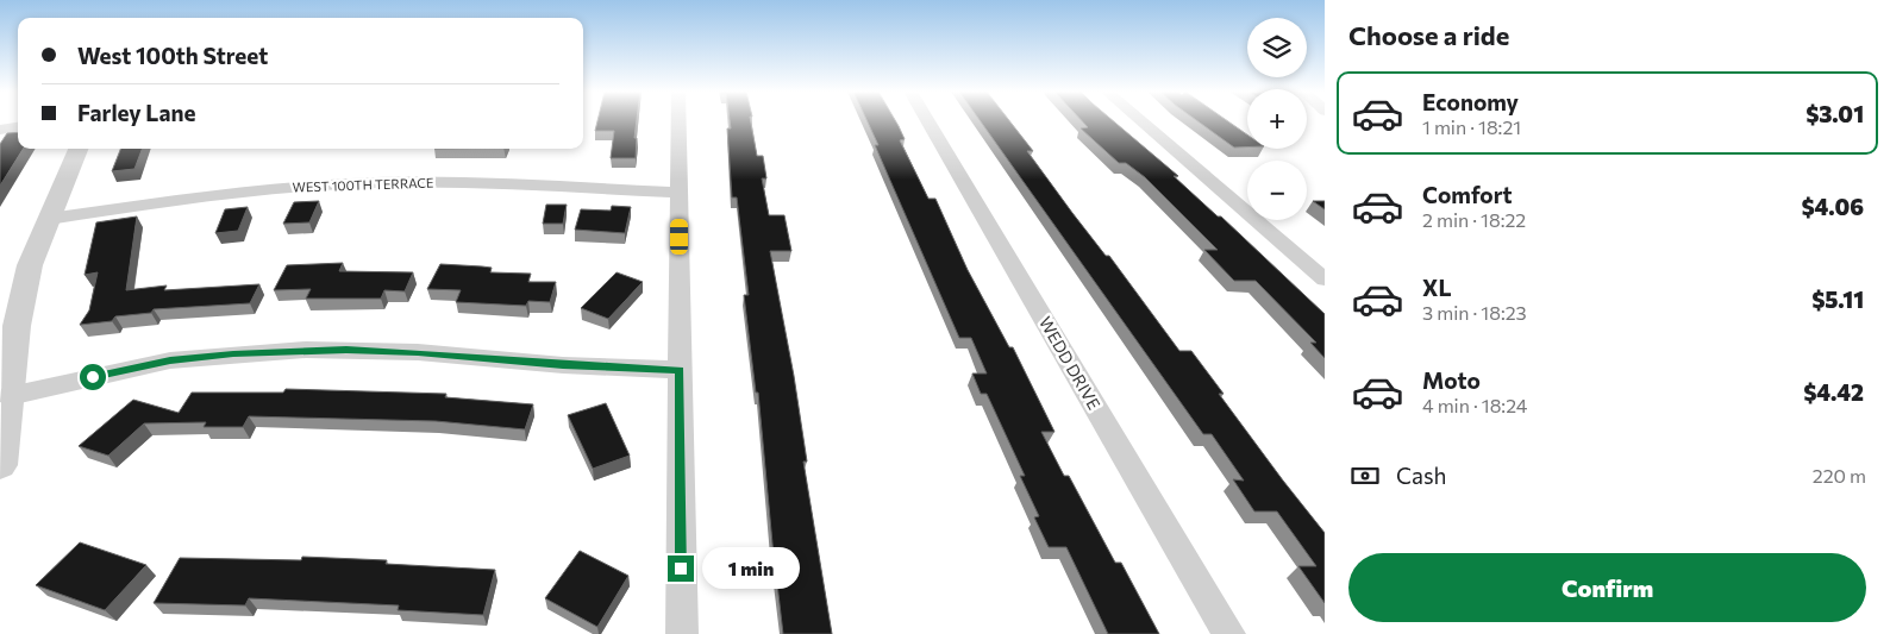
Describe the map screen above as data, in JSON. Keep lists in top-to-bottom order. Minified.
{"streets":{"street":["WEST 100TH TERRACE","WEDD DRIVE"]},"page":{"heading":"Choose a ride","map_buttons":["+","−"],"banner":["West 100th Street","Farley Lane"],"list":[{"name":"Economy","note":"1 min · 18:21","value":"$3.01"},{"name":"Comfort","note":"2 min · 18:22","value":"$4.06"},{"name":"XL","note":"3 min · 18:23","value":"$5.11"},{"name":"Moto","note":"4 min · 18:24","value":"$4.42"}],"pay":["Cash","220 m"],"buttons":"Confirm","bubble":"1 min"}}
